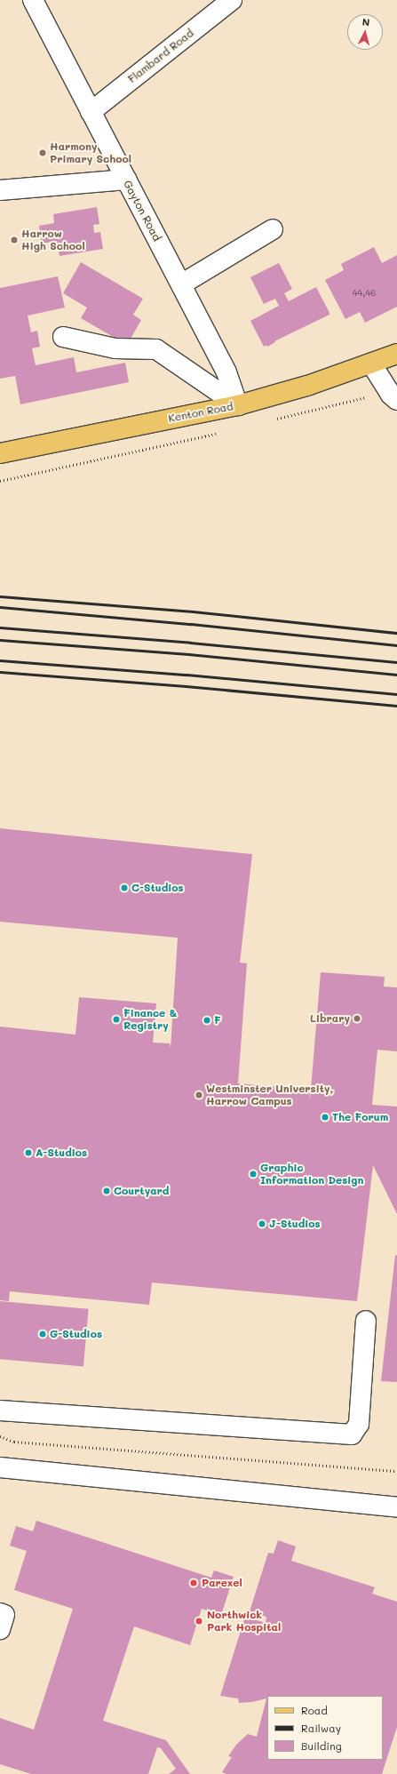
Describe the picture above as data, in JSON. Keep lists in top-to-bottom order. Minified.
{"streets":{"main road":["Kenton Road"],"street":["Flambard Road","Gayton Road"]},"crossings":[["Flambard Road","Gayton Road"],["Gayton Road","Kenton Road"]],"places":["Harmony Primary School","Harrow High School","C-Studios","Library","Finance & Registry","F","Westminster University, Harrow Campus","The Forum","A-Studios","Graphic Information Design","Courtyard","J-Studios","G-Studios","Parexel","Northwick Park Hospital"],"house_numbers":["44,46"],"legend":["Road","Railway","Building"],"north":"top"}
